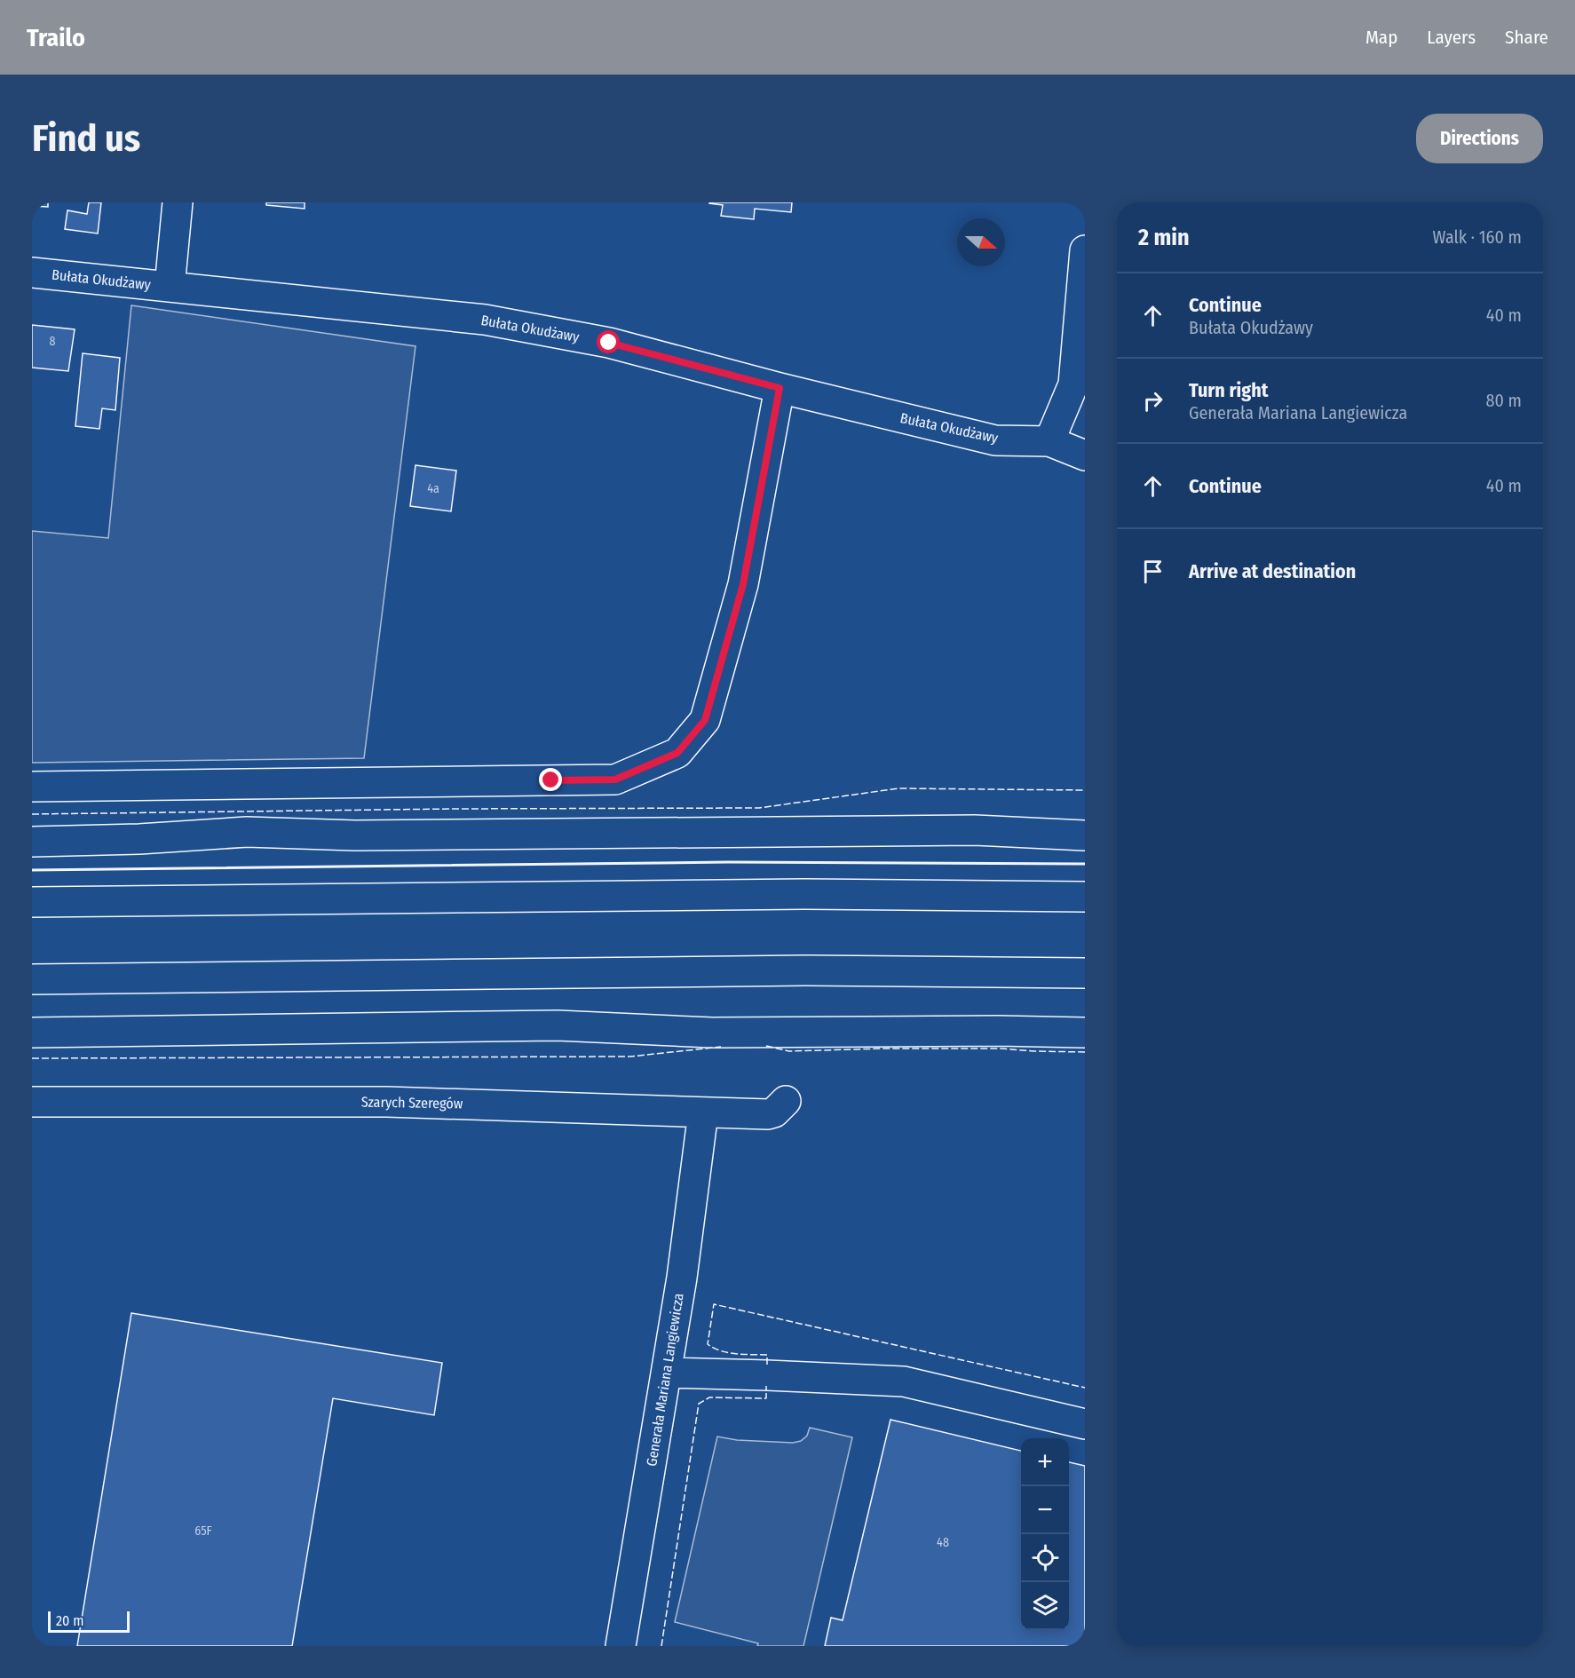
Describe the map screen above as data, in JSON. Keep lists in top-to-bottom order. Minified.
{"streets":{"main road":["Bułata Okudżawy","Szarych Szeregów","Generała Mariana Langiewicza"]},"crossings":[["Szarych Szeregów","Generała Mariana Langiewicza"]],"house_numbers":["8","4a","65F","48"],"scale_bar":"20 m","north":"right","page":{"header":"Trailo","nav":["Map","Layers","Share"],"buttons":"Directions","title":"Find us","heading":["2 min","Walk · 160 m"],"list":[["Continue","Bułata Okudżawy","40 m"],["Turn right","Generała Mariana Langiewicza","80 m"],["Continue","40 m"],"Arrive at destination"],"map_buttons":["+","−"],"scale":"20 m"}}
